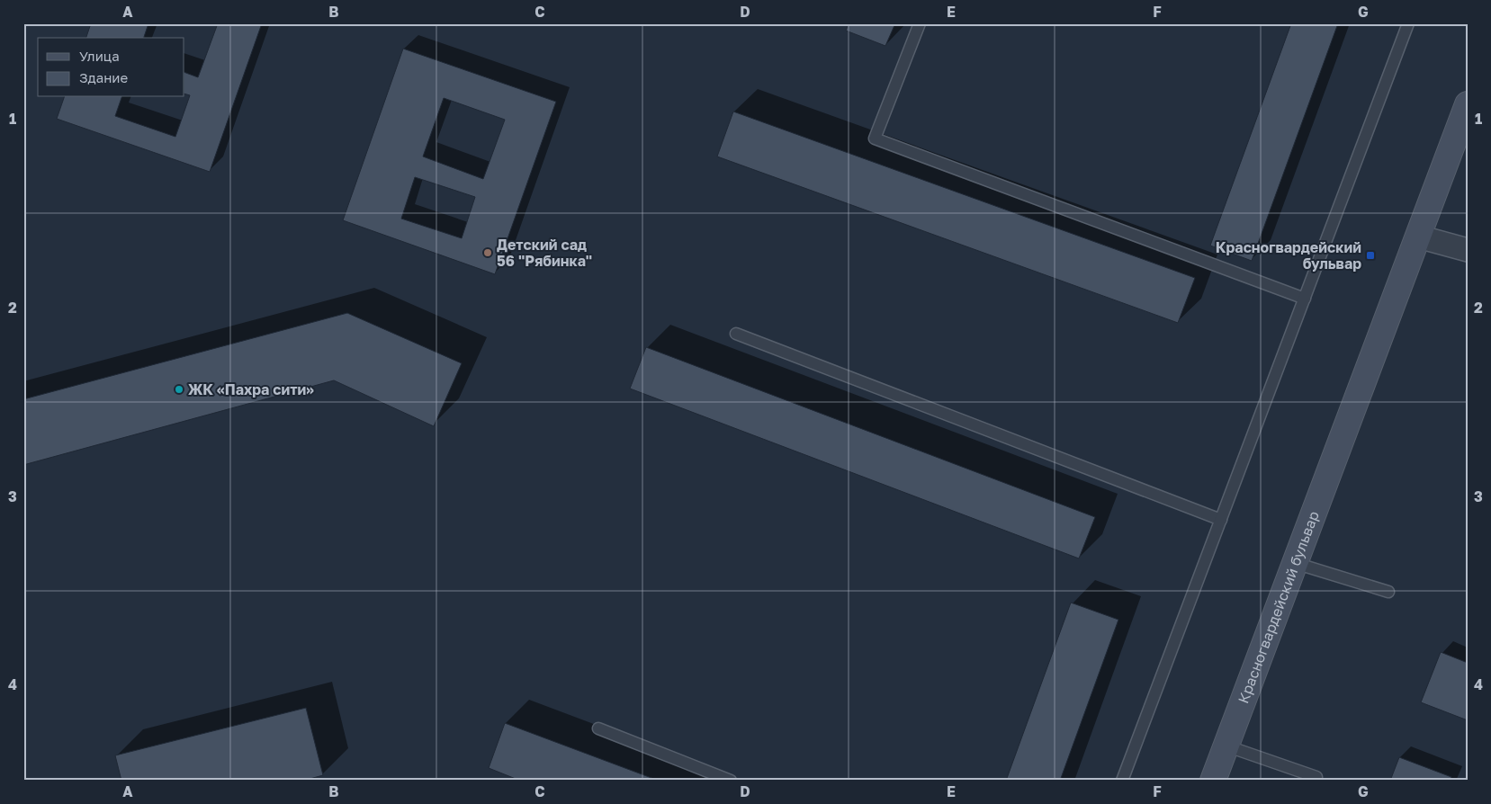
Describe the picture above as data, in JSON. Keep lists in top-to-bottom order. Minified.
{"streets":{"street":["Красногвардейский бульвар"]},"places":{"other":["Детский сад 56 \"Рябинка\"","ЖК «Пахра сити»"],"transit":["Красногвардейский бульвар"]},"legend":["Улица","Здание"],"grid":{"columns":["A","B","C","D","E","F","G"],"rows":["1","2","3","4"]}}
